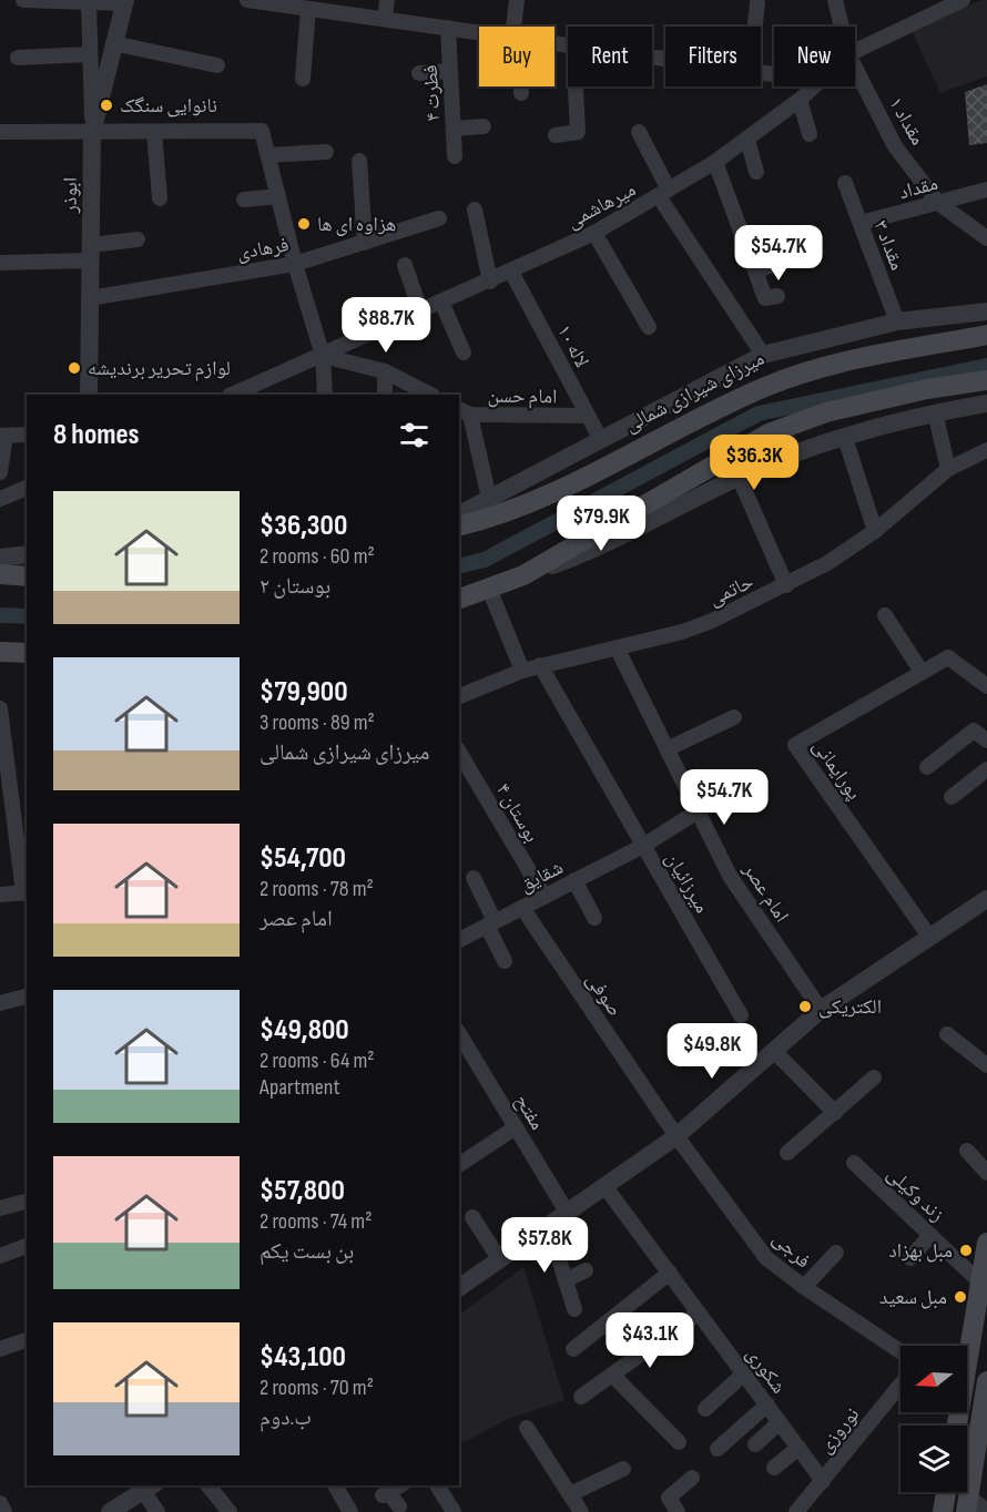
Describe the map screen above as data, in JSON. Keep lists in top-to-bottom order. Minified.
{"streets":{"main road":["میرزای شیرازی شمالی"],"street":["فطرت ۴","مقداد ۱","مقداد","ابوذر","میرهاشمی","مقداد ۳","فرهادی","لاله ۱۰","امام حسن","حاتمی","پورایمانی","بوستان ۴","شقایق","میرزائیان","امام عصر","صوفی","مفتح","زند وکیلی","فرجی","شکوری","نوروزی"]},"crossings":[["مقداد ۱","مقداد"],["مقداد","مقداد ۳"],["ابوذر","فرهادی"],["میرهاشمی","لاله ۱۰"],["مقداد ۳","میرزای شیرازی شمالی"],["لاله ۱۰","میرزای شیرازی شمالی"],["لاله ۱۰","امام حسن"],["حاتمی","میرزائیان"],["حاتمی","امام عصر"],["بوستان ۴","شقایق"],["شقایق","میرزائیان"],["شقایق","امام عصر"],["شقایق","صوفی"],["صوفی","فرجی"],["شکوری","نوروزی"]],"places":["نانوایی سنگک","هزاوه ای ها","لوازم تحریر برندیشه","الکتریکی","مبل بهزاد","مبل سعید"],"north":"left","page":{"chip":["Buy","Rent","Filters","New"],"price":["$54.7K","$88.7K","$36.3K","$79.9K","$54.7K","$49.8K","$57.8K","$43.1K"],"heading":"8 homes","list":[{"name":"$36,300","note":"2 rooms · 60 m² · بوستان ۲"},{"name":"$79,900","note":"3 rooms · 89 m² · میرزای شیرازی شمالی"},{"name":"$54,700","note":"2 rooms · 78 m² · امام عصر"},{"name":"$49,800","note":"2 rooms · 64 m² · Apartment"},{"name":"$57,800","note":"2 rooms · 74 m² · بن بست یکم"},{"name":"$43,100","note":"2 rooms · 70 m² · ب.دوم"}]}}
